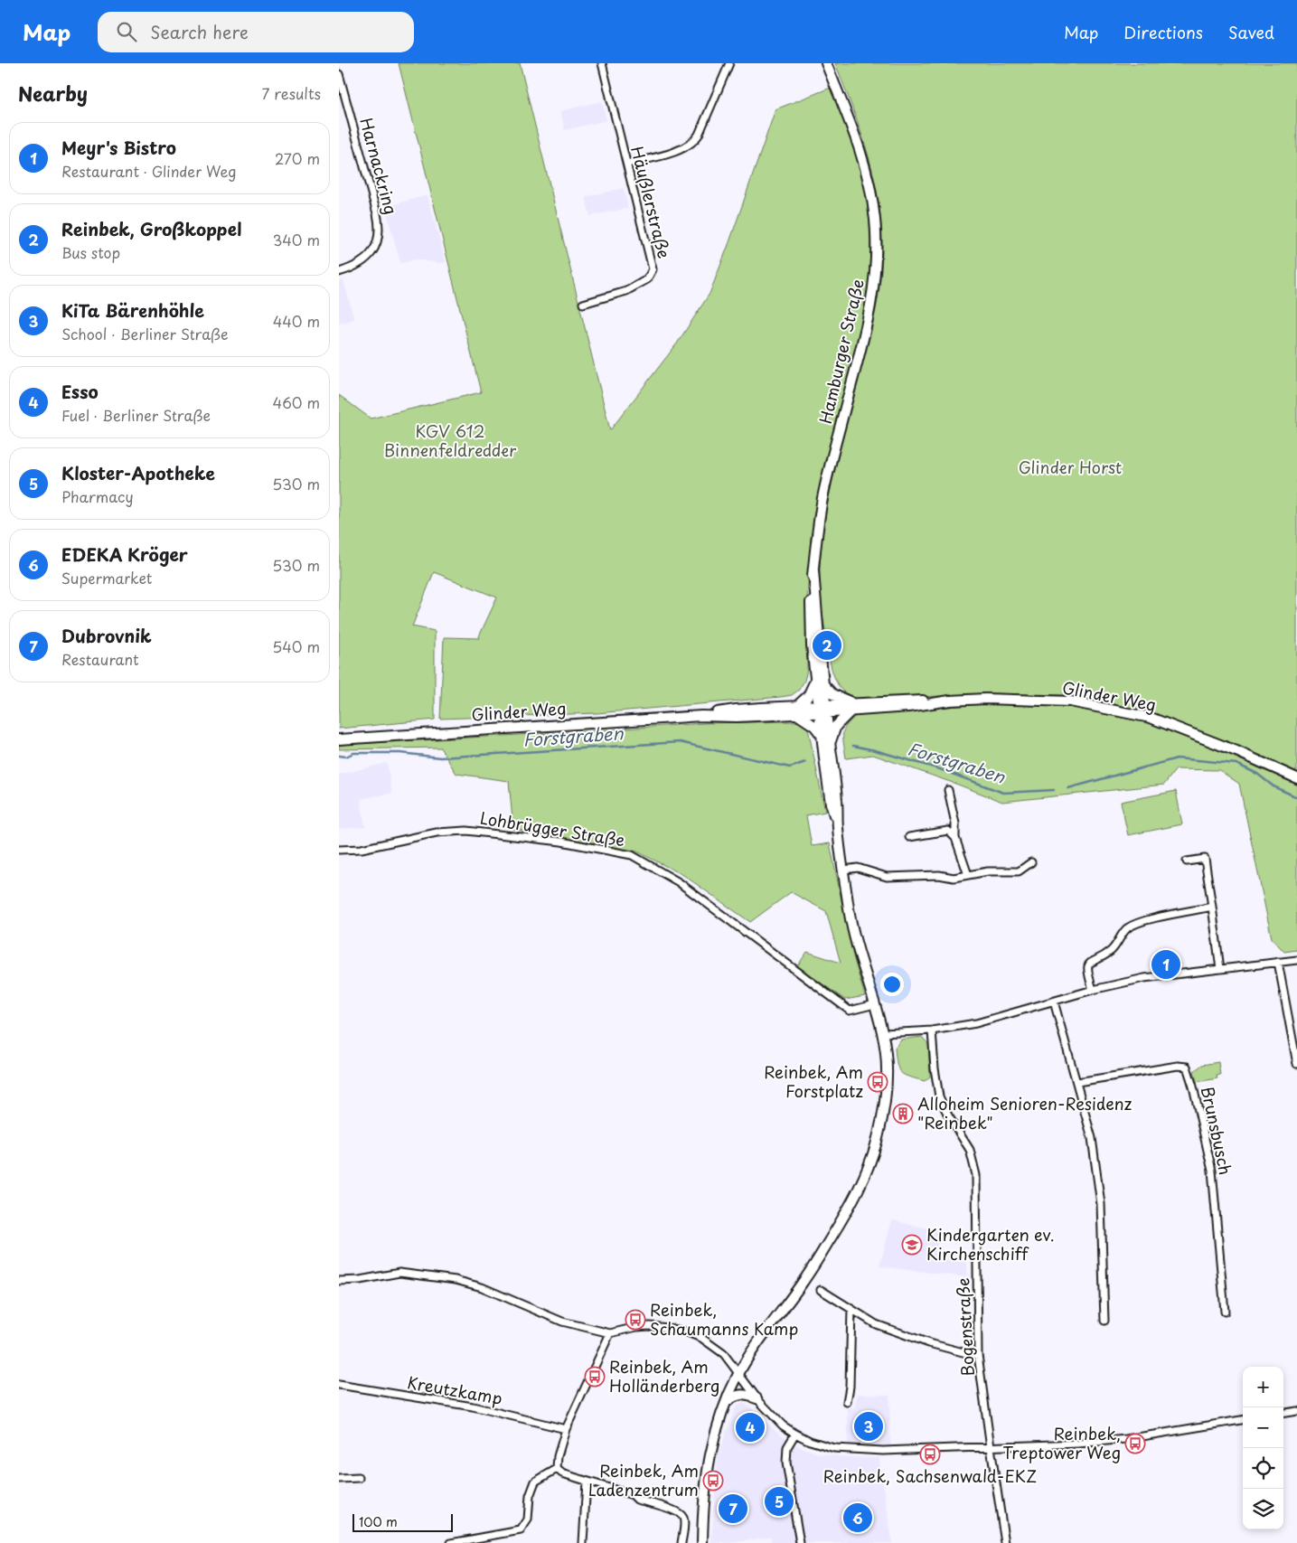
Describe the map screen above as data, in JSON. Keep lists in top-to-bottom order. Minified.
{"streets":{"main road":["Hamburger Straße","Glinder Weg"],"street":["Harnackring","Häußlerstraße","Lohbrügger Straße","Brunsbusch","Bogenstraße","Kreutzkamp"]},"crossings":[["Hamburger Straße","Glinder Weg"],["Hamburger Straße","Lohbrügger Straße"]],"water":["Forstgraben"],"parks":["KGV 612 Binnenfeldredder","Glinder Horst"],"places":{"bus stop":["Reinbek, Am Forstplatz","Reinbek, Schaumanns Kamp","Reinbek, Am Holländerberg","Reinbek, Treptower Weg","Reinbek, Sachsenwald-EKZ","Reinbek, Am Ladenzentrum"],"building":["Alloheim Senioren-Residenz \"Reinbek\""],"school or university":["Kindergarten ev. Kirchenschiff"]},"scale_bar":"100 m","page":{"header":"Map","search":"Search here","nav":["Map","Directions","Saved"],"heading":["Nearby","7 results"],"list":[{"mark":"1","name":"Meyr's Bistro","note":"Restaurant · Glinder Weg","value":"270 m"},{"mark":"2","name":"Reinbek, Großkoppel","note":"Bus stop","value":"340 m"},{"mark":"3","name":"KiTa Bärenhöhle","note":"School · Berliner Straße","value":"440 m"},{"mark":"4","name":"Esso","note":"Fuel · Berliner Straße","value":"460 m"},{"mark":"5","name":"Kloster-Apotheke","note":"Pharmacy","value":"530 m"},{"mark":"6","name":"EDEKA Kröger","note":"Supermarket","value":"530 m"},{"mark":"7","name":"Dubrovnik","note":"Restaurant","value":"540 m"}],"pins":["2","1","3","4","5","7","6"],"map_buttons":["+","−"],"scale":"100 m"}}
